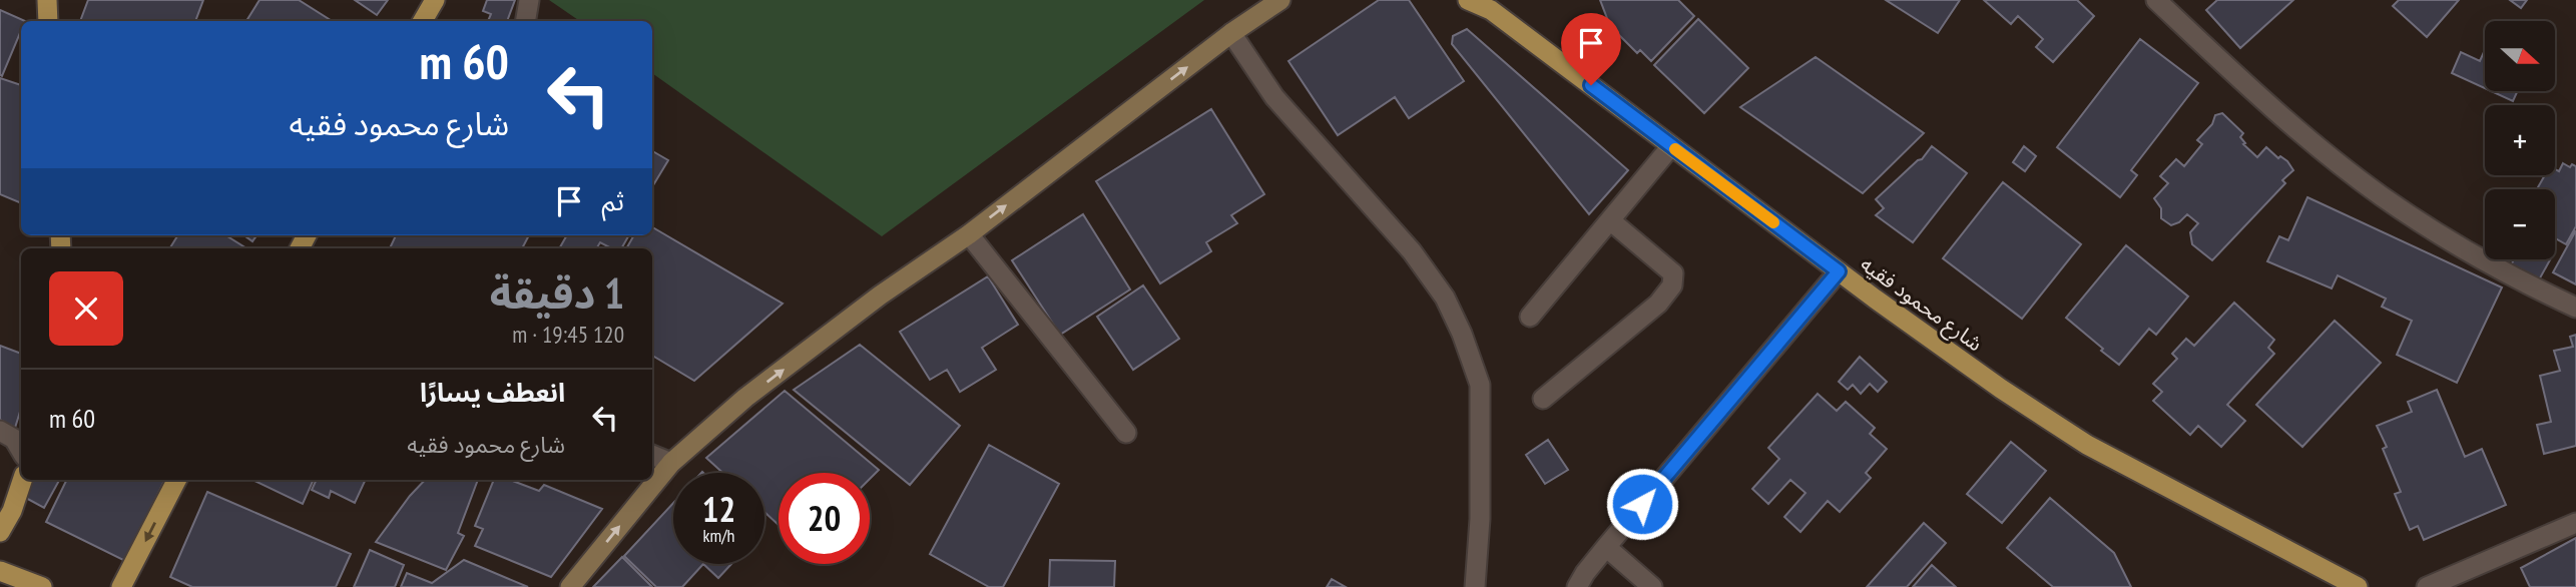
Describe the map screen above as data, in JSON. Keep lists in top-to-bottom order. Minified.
{"streets":{"main road":["شارع محمود فقيه"]},"north":"right","page":{"map_buttons":["+","−"],"turn":["60 m","شارع محمود فقيه"],"then":"ثم","heading":["1 دقيقة","120 m · 19:45"],"list":[{"name":"انعطف يسارًا","note":"شارع محمود فقيه","value":"60 m"}],"speed":"12 km/h","limit":"20"}}
